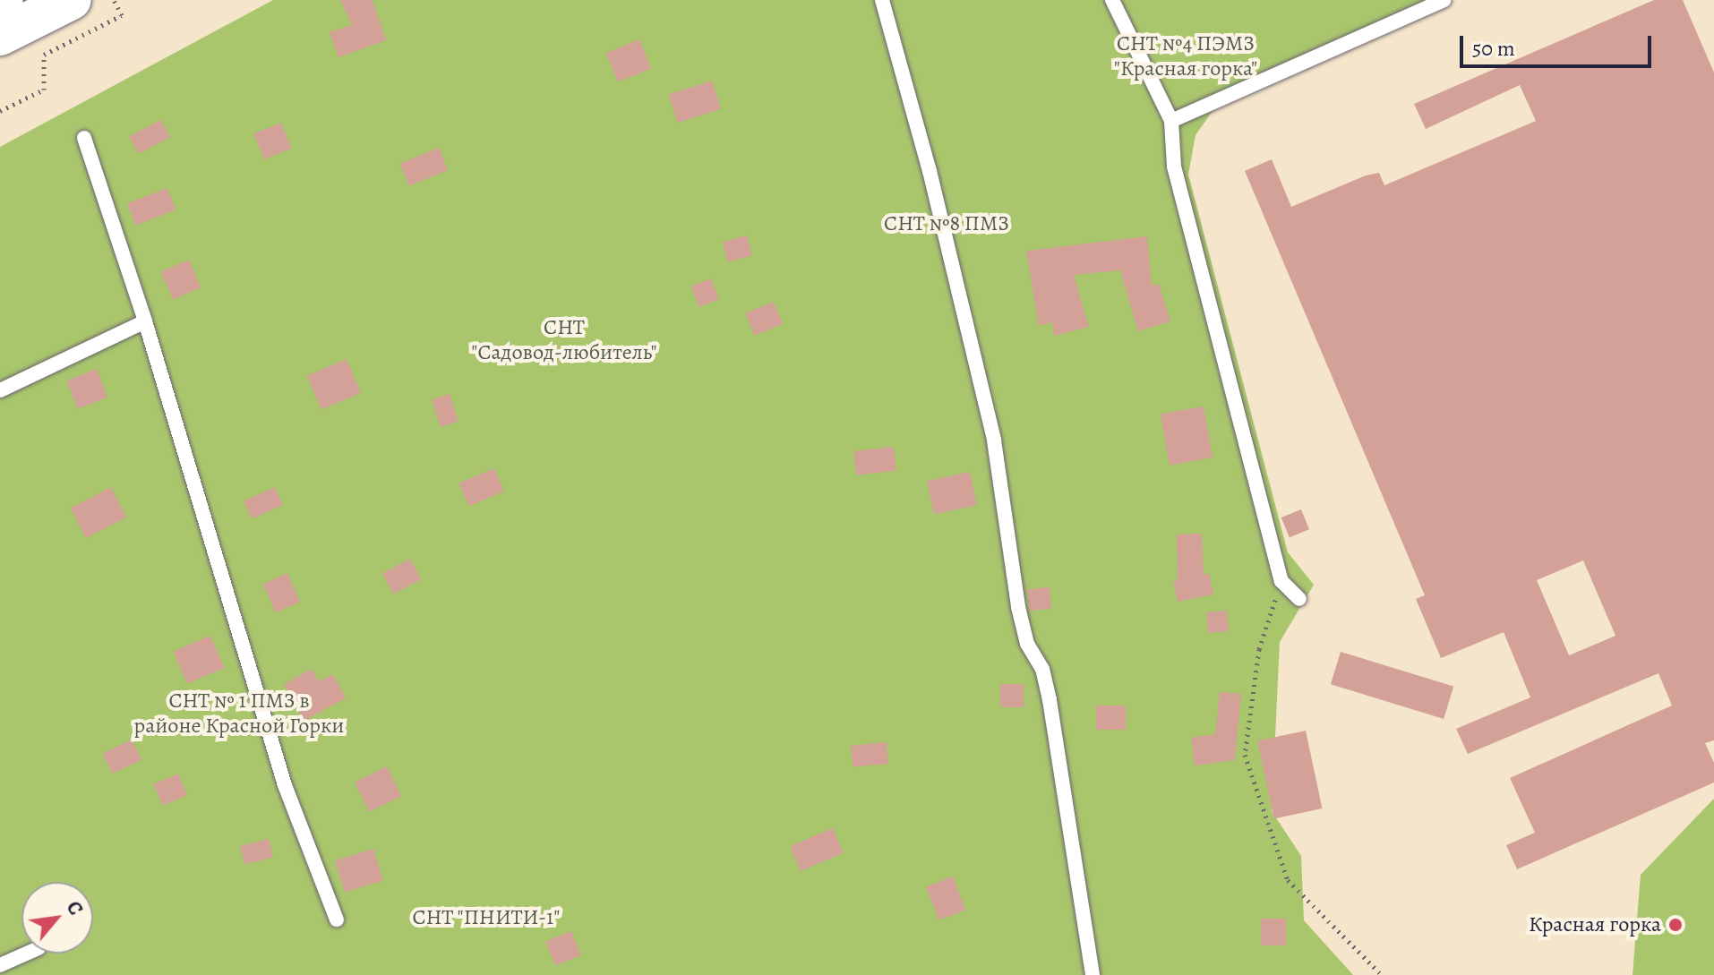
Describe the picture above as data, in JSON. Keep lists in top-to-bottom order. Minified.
{"parks":["СНТ №4 ПЭМЗ \"Красная горка\"","СНТ №8 ПМЗ","СНТ \"Садовод-любитель\"","СНТ № 1 ПМЗ в районе Красной Горки","СНТ \"ПНИТИ-1\""],"places":["Красная горка"],"scale_bar":"50 m","north":"top right"}
